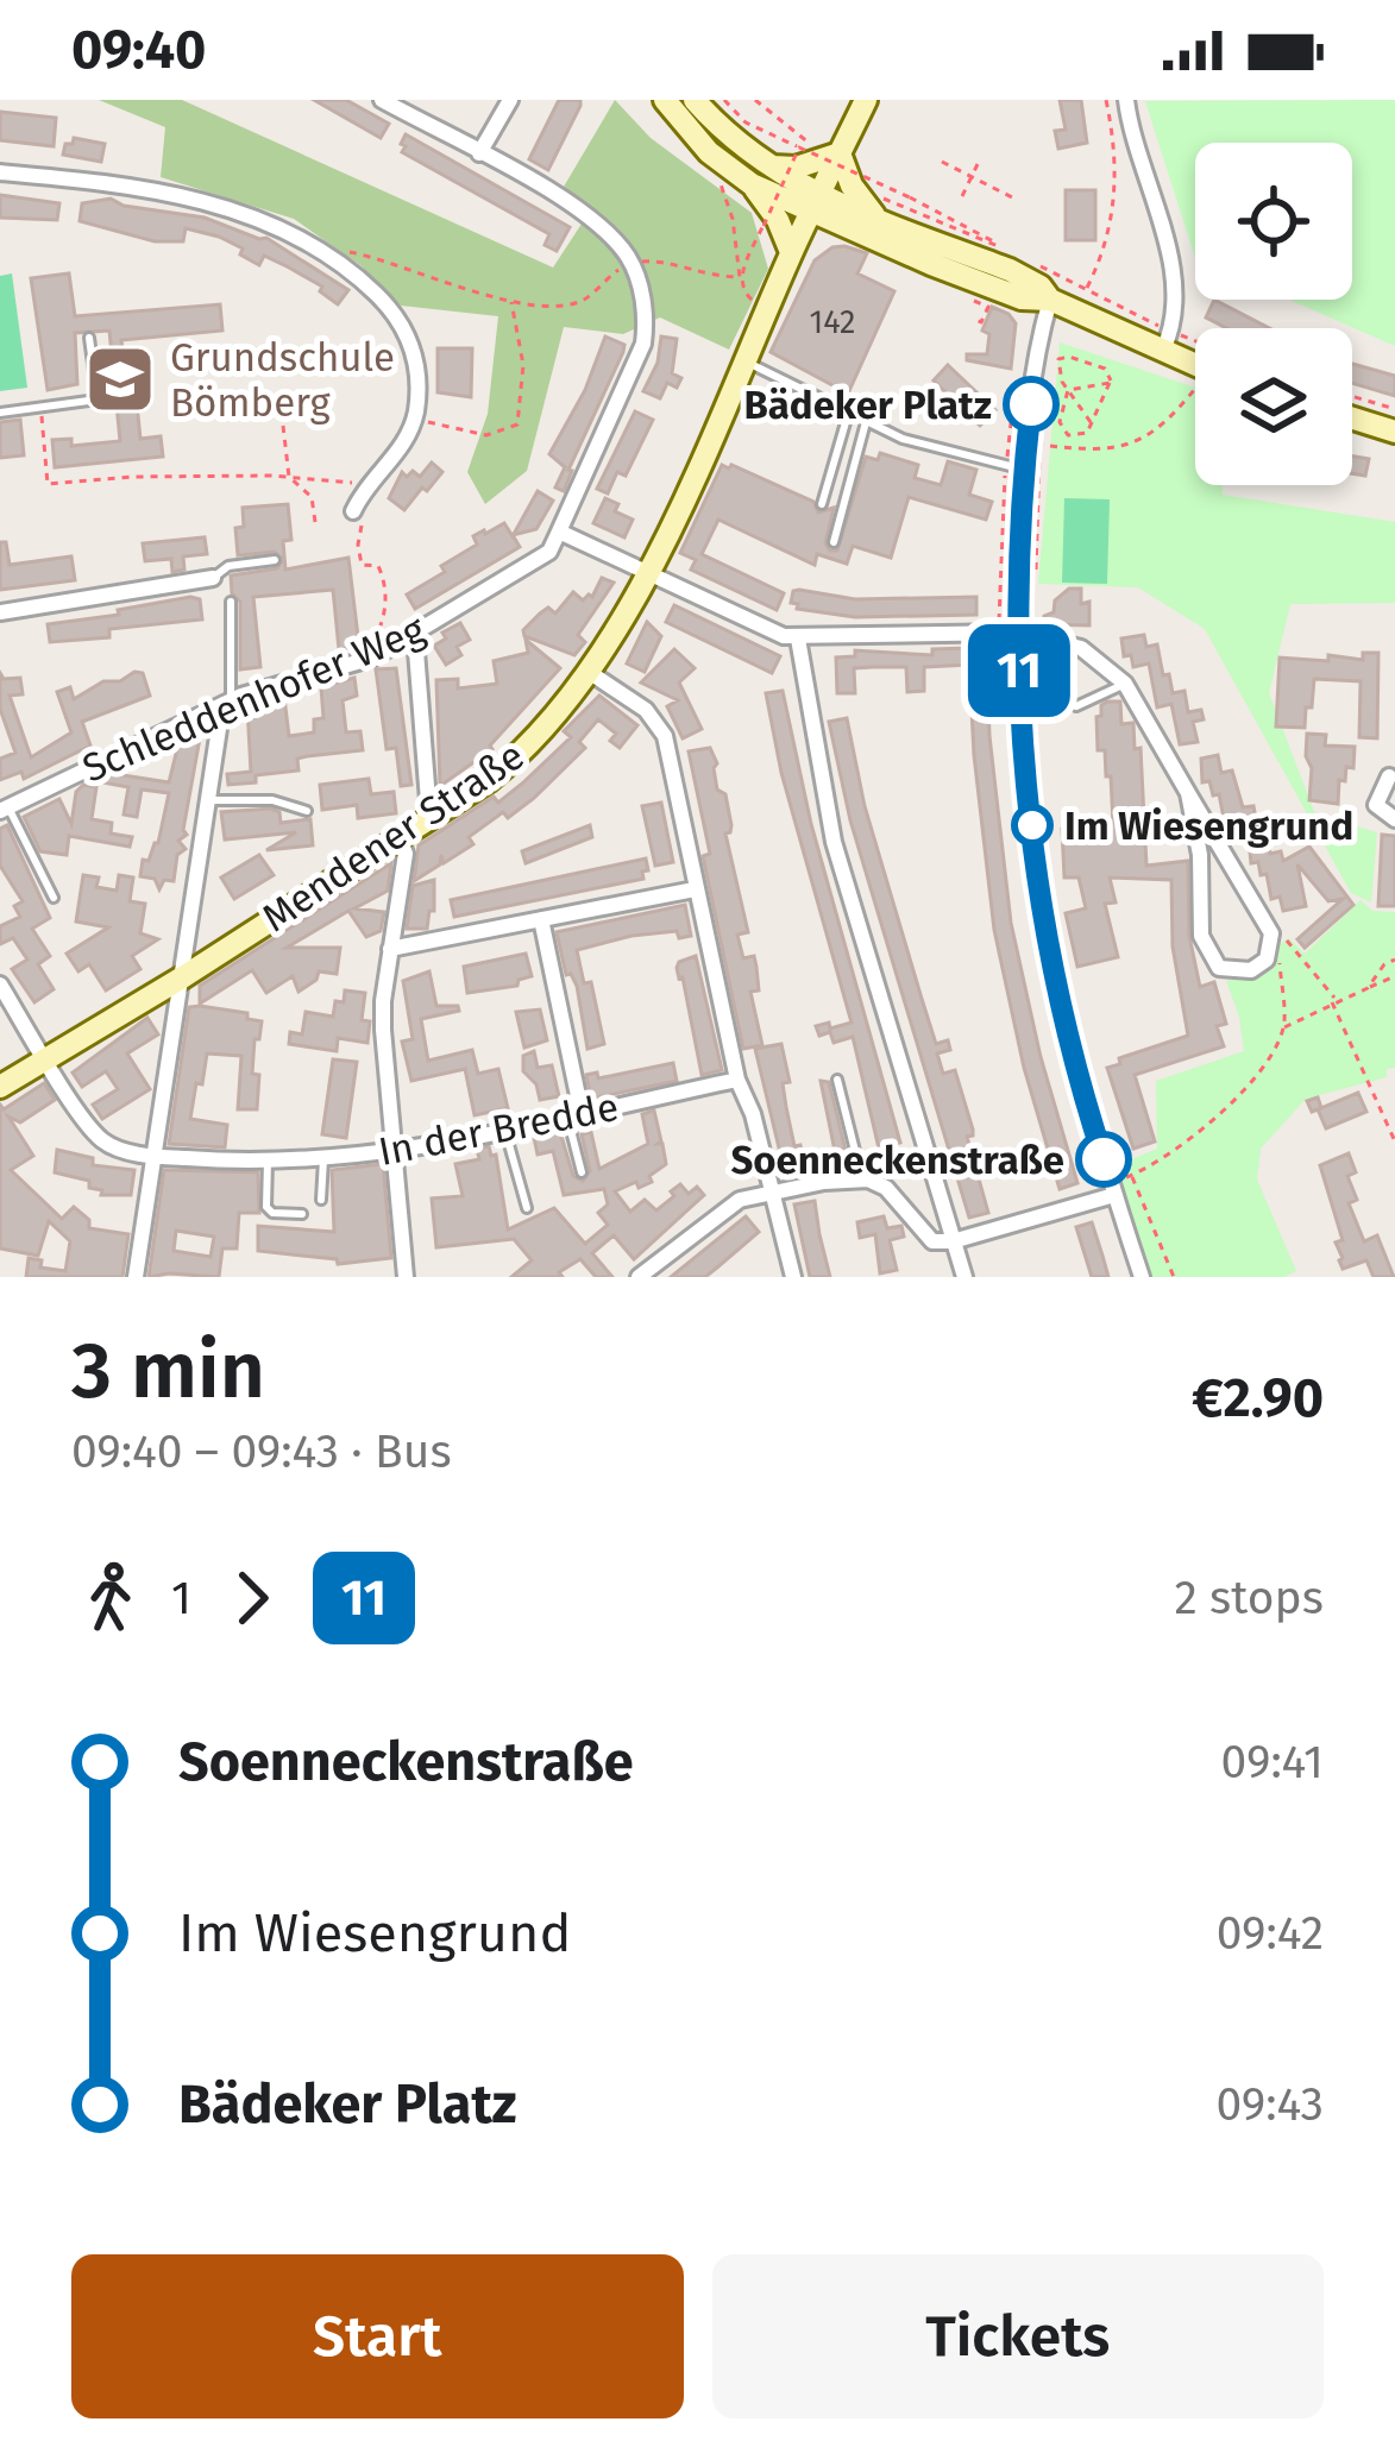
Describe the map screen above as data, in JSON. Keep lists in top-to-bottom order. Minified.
{"streets":{"main road":["Mendener Straße"],"street":["Schleddenhofer Weg","In der Bredde"]},"crossings":[["Mendener Straße","In der Bredde"]],"places":{"school or university":["Grundschule Bömberg"],"other":["Bädeker Platz","Im Wiesengrund","Soenneckenstraße"]},"lines":["bus line 11"],"house_numbers":["142"],"page":{"status":"09:40","on_map":"11","heading":["3 min","09:40 – 09:43 · Bus","€2.90"],"legs":["1","11","2 stops"],"list":[{"name":"Soenneckenstraße","value":"09:41"},{"name":"Im Wiesengrund","value":"09:42"},{"name":"Bädeker Platz","value":"09:43"}],"buttons":["Start","Tickets"]}}
